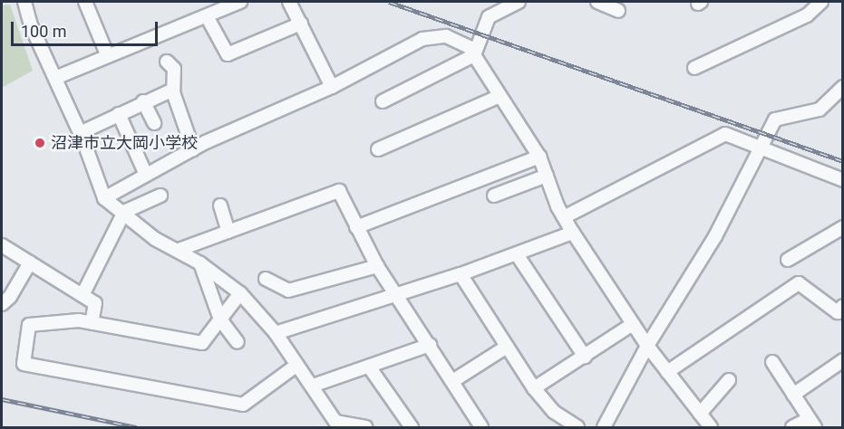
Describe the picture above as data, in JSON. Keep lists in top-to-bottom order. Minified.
{"places":["沼津市立大岡小学校"],"scale_bar":"100 m"}
